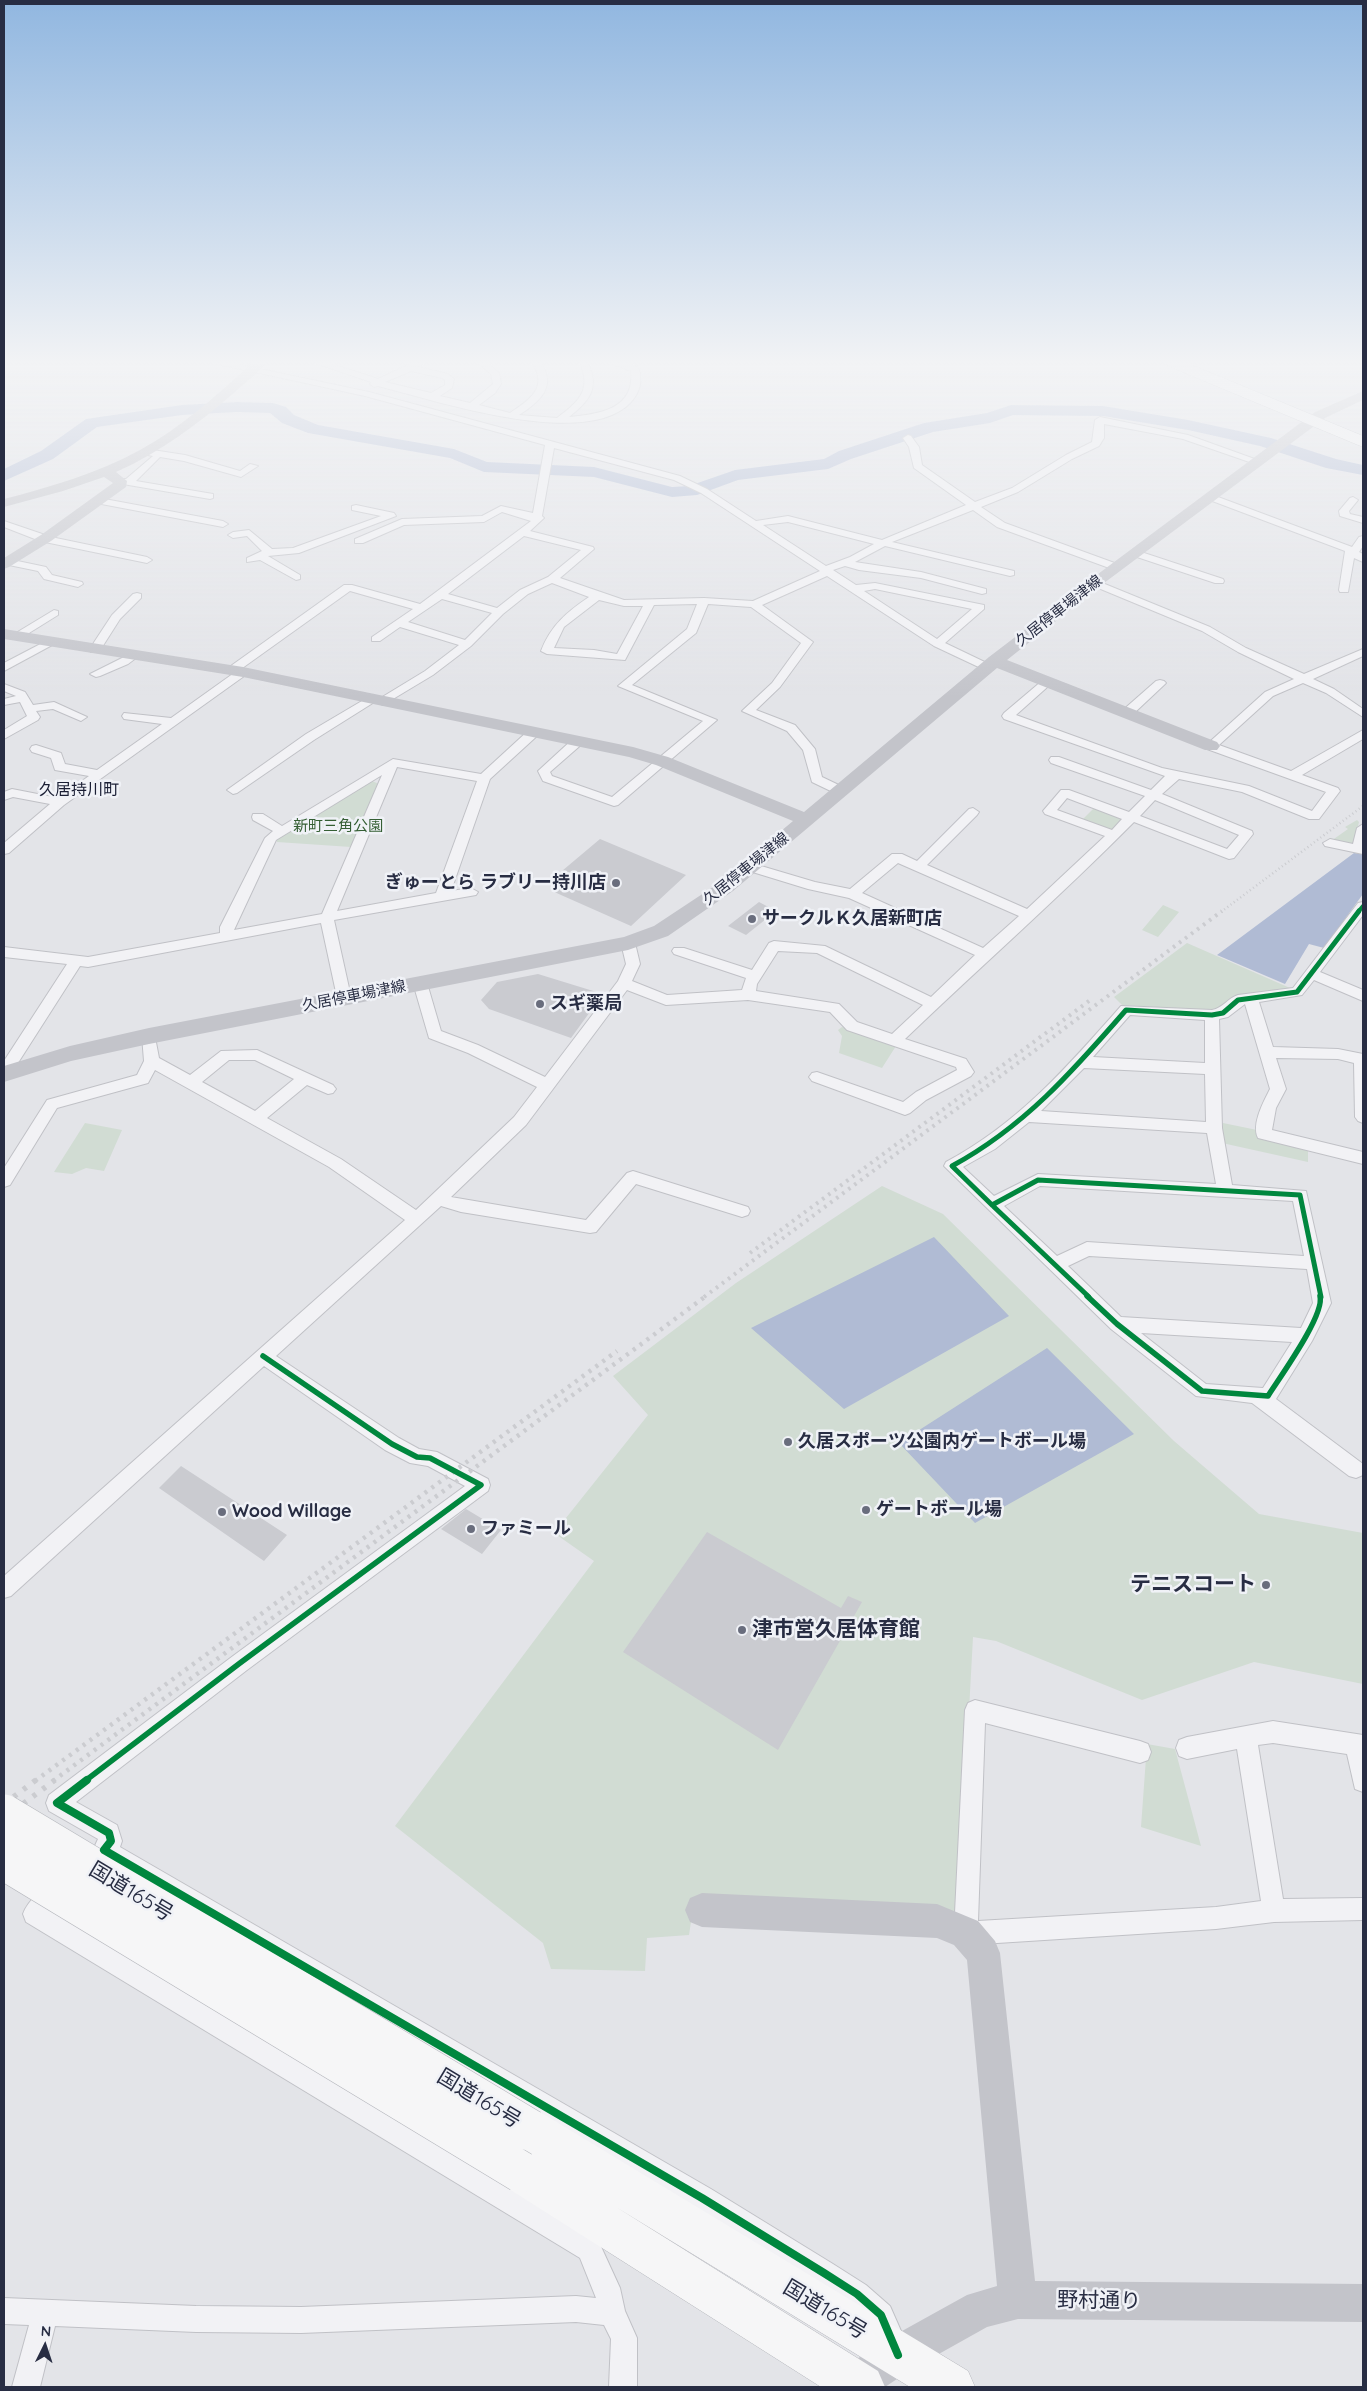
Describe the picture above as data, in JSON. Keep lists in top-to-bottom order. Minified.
{"streets":{"highway":["国道165号"],"main road":["久居停車場津線","野村通り"]},"crossings":[["国道165号","野村通り"]],"districts":["久居持川町"],"parks":["新町三角公園"],"places":["ぎゅーとら ラブリー持川店","サークルＫ久居新町店","スギ薬局","久居スポーツ公園内ゲートボール場","ゲートボール場","Wood Willage","ファミール","テニスコート","津市営久居体育館"],"north":"top"}
